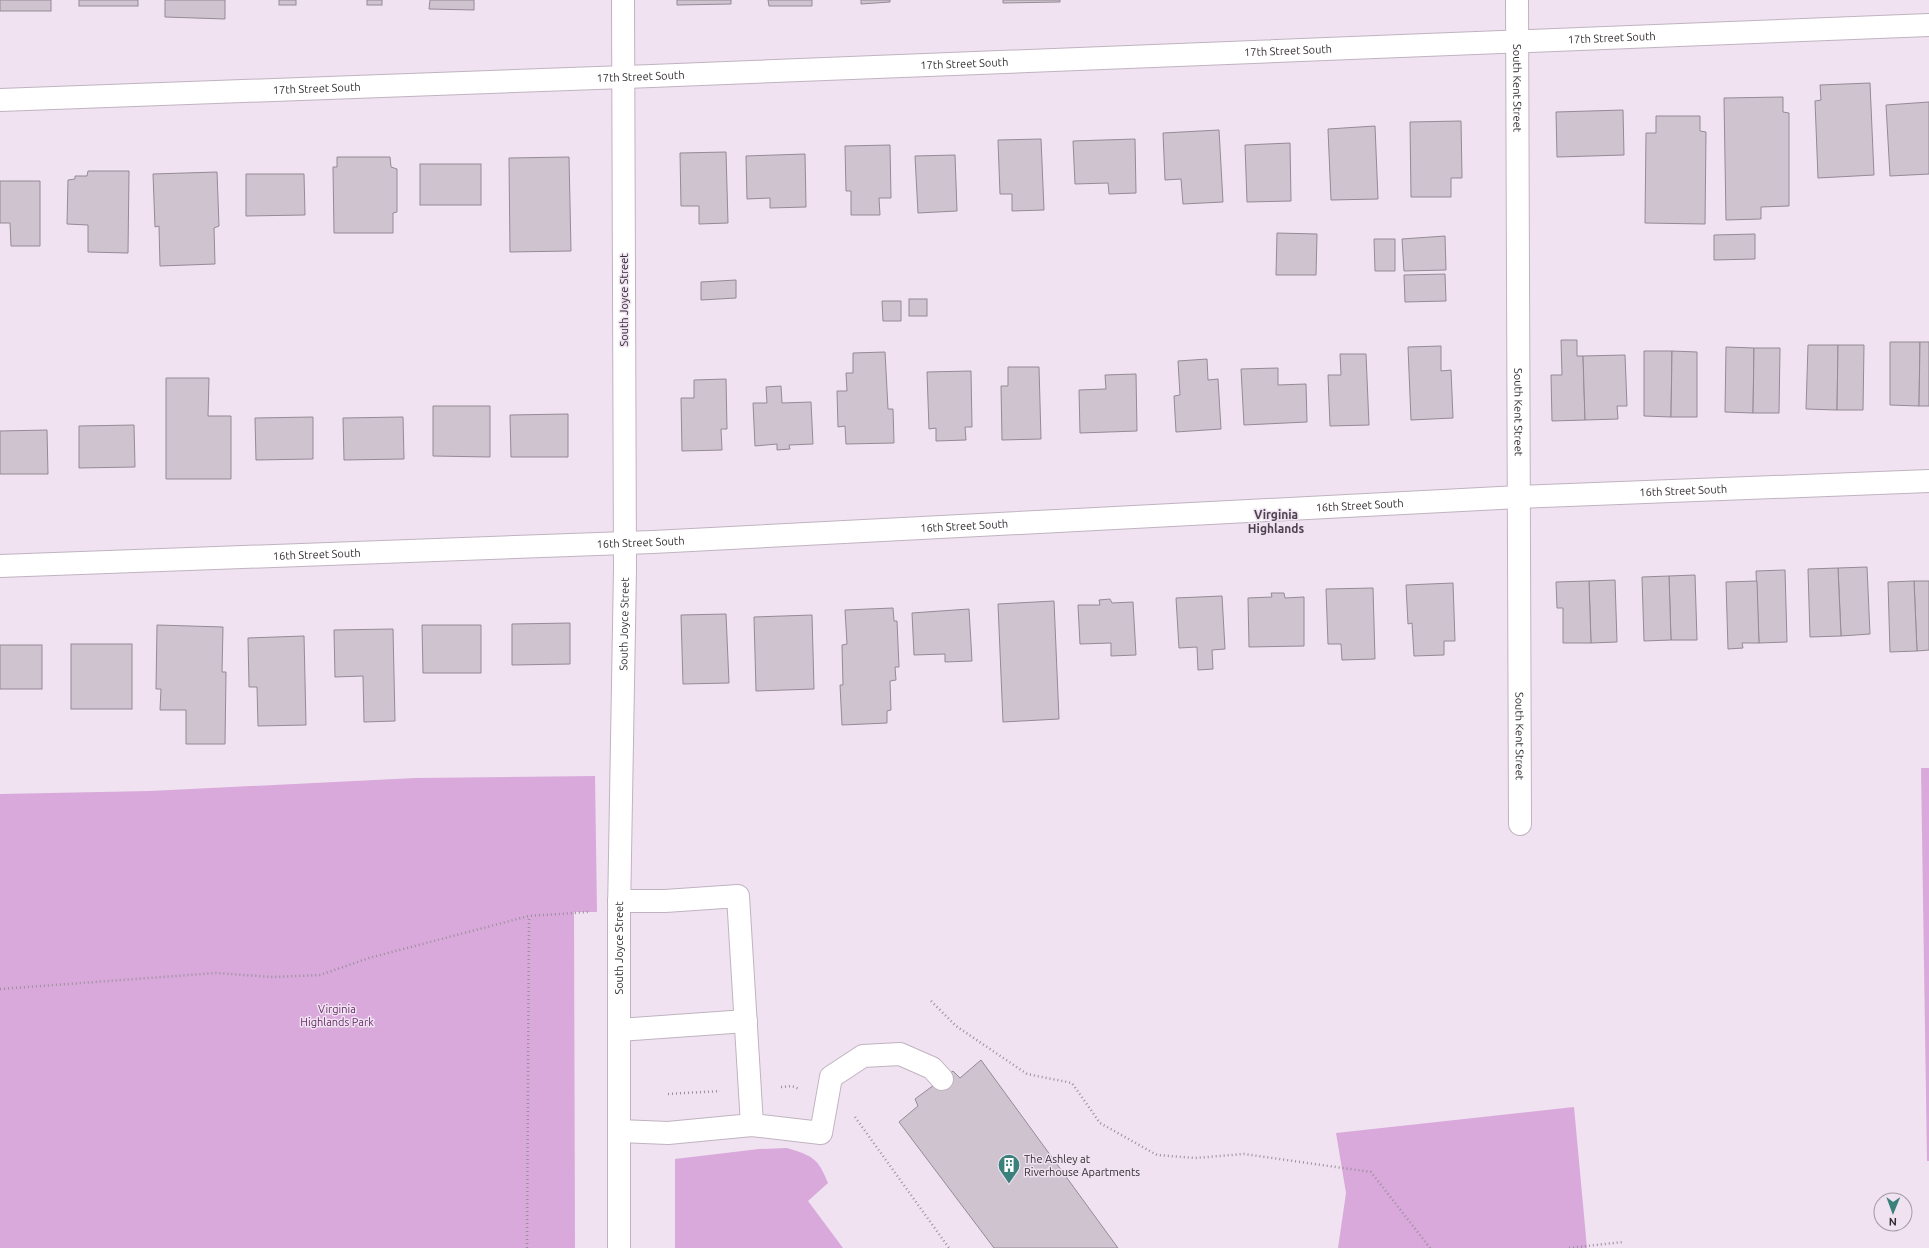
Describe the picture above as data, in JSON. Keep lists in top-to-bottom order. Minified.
{"streets":{"street":["17th Street South","South Kent Street","South Joyce Street","16th Street South"]},"crossings":[["17th Street South","South Kent Street"],["17th Street South","South Joyce Street"],["South Kent Street","16th Street South"],["South Joyce Street","16th Street South"]],"districts":["Virginia Highlands"],"parks":["Virginia Highlands Park"],"places":{"building":["The Ashley at Riverhouse Apartments"]},"north":"bottom"}
